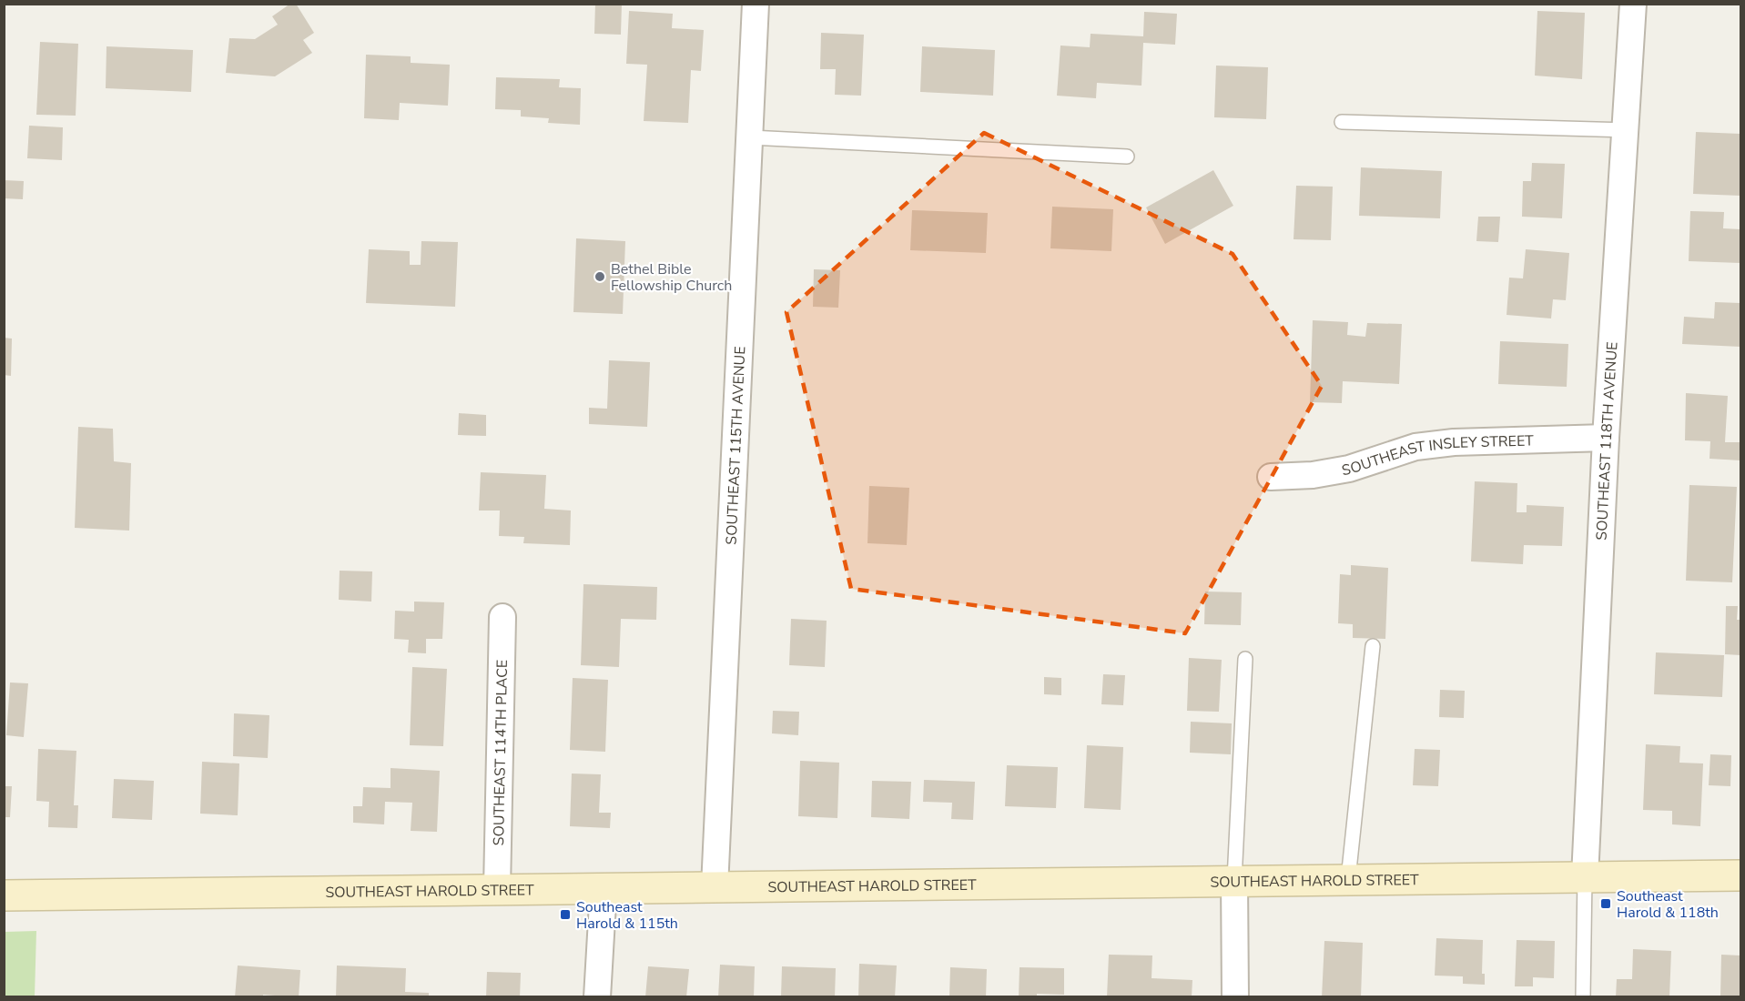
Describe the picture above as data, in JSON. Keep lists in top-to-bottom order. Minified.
{"streets":{"street":["SOUTHEAST 118TH AVENUE","SOUTHEAST 115TH AVENUE","SOUTHEAST INSLEY STREET","SOUTHEAST 114TH PLACE","SOUTHEAST HAROLD STREET"]},"crossings":[["SOUTHEAST 118TH AVENUE","SOUTHEAST INSLEY STREET"],["SOUTHEAST 118TH AVENUE","SOUTHEAST HAROLD STREET"],["SOUTHEAST 115TH AVENUE","SOUTHEAST HAROLD STREET"],["SOUTHEAST 114TH PLACE","SOUTHEAST HAROLD STREET"]],"places":{"other":["Bethel Bible Fellowship Church"],"transit":["Southeast Harold & 118th","Southeast Harold & 115th"]}}
